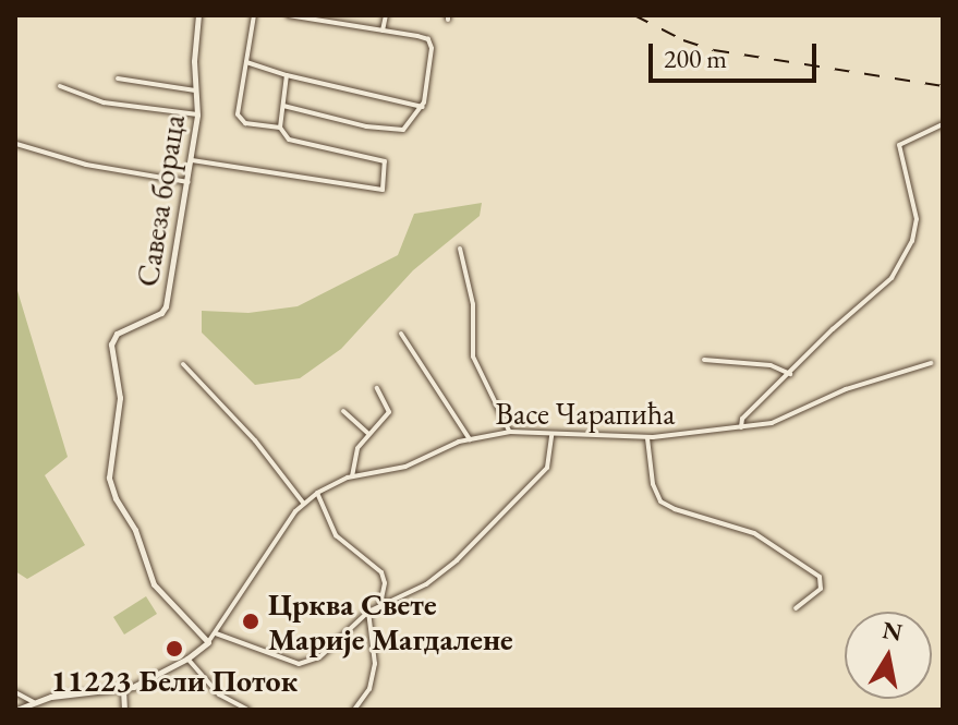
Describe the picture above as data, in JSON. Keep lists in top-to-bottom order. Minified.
{"streets":{"street":["Савеза бораца","Васе Чарапића"]},"crossings":[["Савеза бораца","Васе Чарапића"]],"places":["Црква Свете Марије Магдалене","11223 Бели Поток"],"scale_bar":"200 m","north":"top"}
